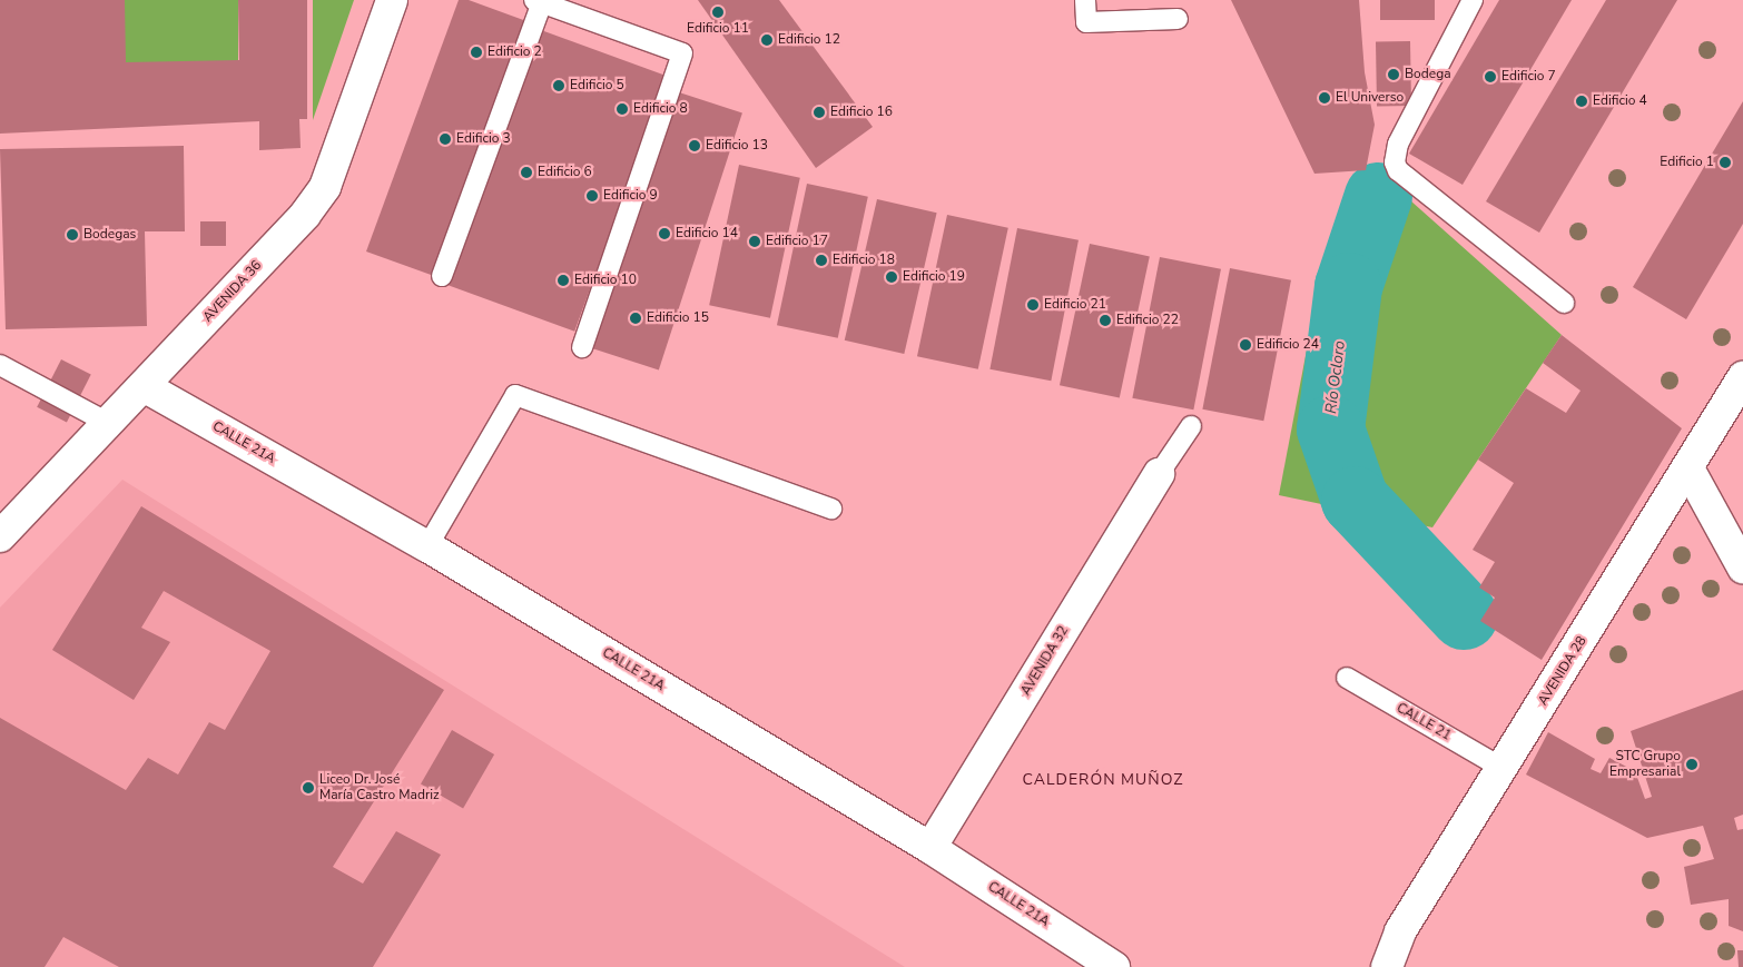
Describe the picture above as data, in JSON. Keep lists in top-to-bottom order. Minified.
{"streets":{"street":["AVENIDA 36","CALLE 21A","AVENIDA 32","AVENIDA 28"],"lane":["CALLE 21"]},"crossings":[["AVENIDA 36","CALLE 21A"],["CALLE 21A","AVENIDA 32"],["AVENIDA 28","CALLE 21"]],"districts":["CALDERÓN MUÑOZ"],"water":["Río Ocloro"],"places":["Edificio 11","Edificio 12","Edificio 2","Bodega","Edificio 7","Edificio 5","El Universo","Edificio 4","Edificio 8","Edificio 16","Edificio 3","Edificio 13","Edificio 1","Edificio 6","Edificio 9","Edificio 14","Bodegas","Edificio 17","Edificio 18","Edificio 19","Edificio 10","Edificio 21","Edificio 15","Edificio 22","Edificio 24","STC Grupo Empresarial","Liceo Dr. José María Castro Madriz"]}
